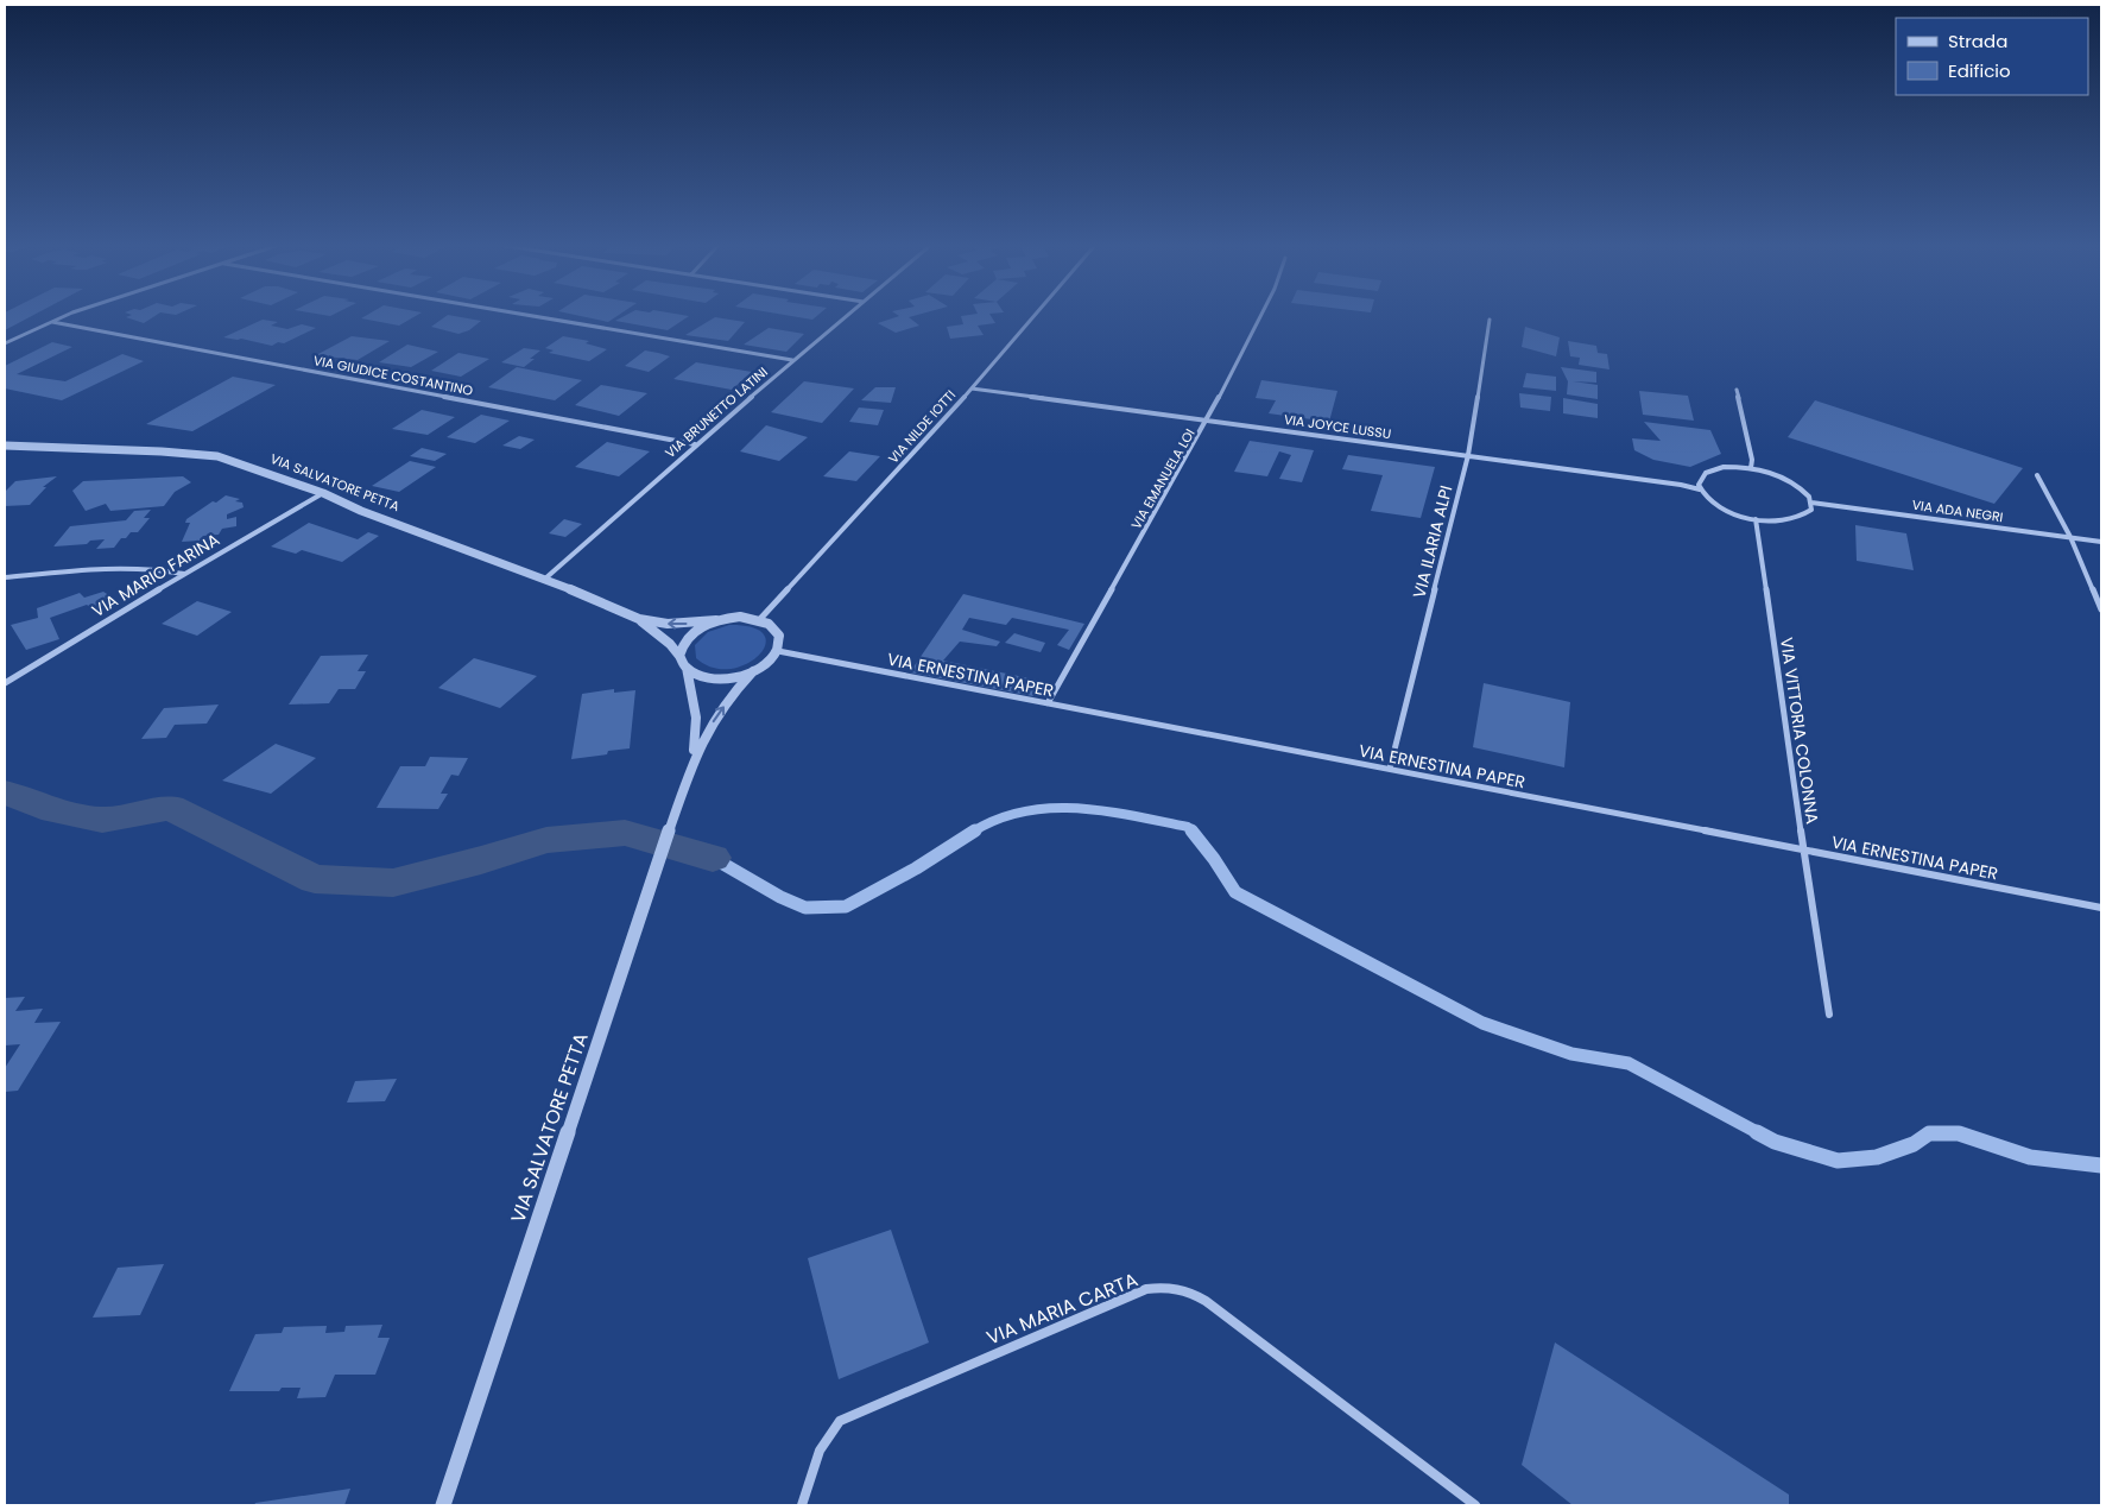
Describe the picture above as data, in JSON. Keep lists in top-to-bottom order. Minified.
{"streets":{"street":["VIA GIUDICE COSTANTINO","VIA BRUNETTO LATINI","VIA NILDE IOTTI","VIA JOYCE LUSSU","VIA EMANUELA LOI","VIA SALVATORE PETTA","VIA ADA NEGRI","VIA ILARIA ALPI","VIA MARIO FARINA","VIA ERNESTINA PAPER","VIA VITTORIA COLONNA","VIA MARIA CARTA"]},"crossings":[["VIA GIUDICE COSTANTINO","VIA BRUNETTO LATINI"],["VIA BRUNETTO LATINI","VIA SALVATORE PETTA"],["VIA NILDE IOTTI","VIA JOYCE LUSSU"],["VIA NILDE IOTTI","VIA SALVATORE PETTA"],["VIA NILDE IOTTI","VIA ERNESTINA PAPER"],["VIA JOYCE LUSSU","VIA EMANUELA LOI"],["VIA JOYCE LUSSU","VIA ILARIA ALPI"],["VIA EMANUELA LOI","VIA ERNESTINA PAPER"],["VIA SALVATORE PETTA","VIA MARIO FARINA"],["VIA SALVATORE PETTA","VIA ERNESTINA PAPER"],["VIA ILARIA ALPI","VIA ERNESTINA PAPER"],["VIA ERNESTINA PAPER","VIA VITTORIA COLONNA"]],"legend":["Strada","Edificio"]}
